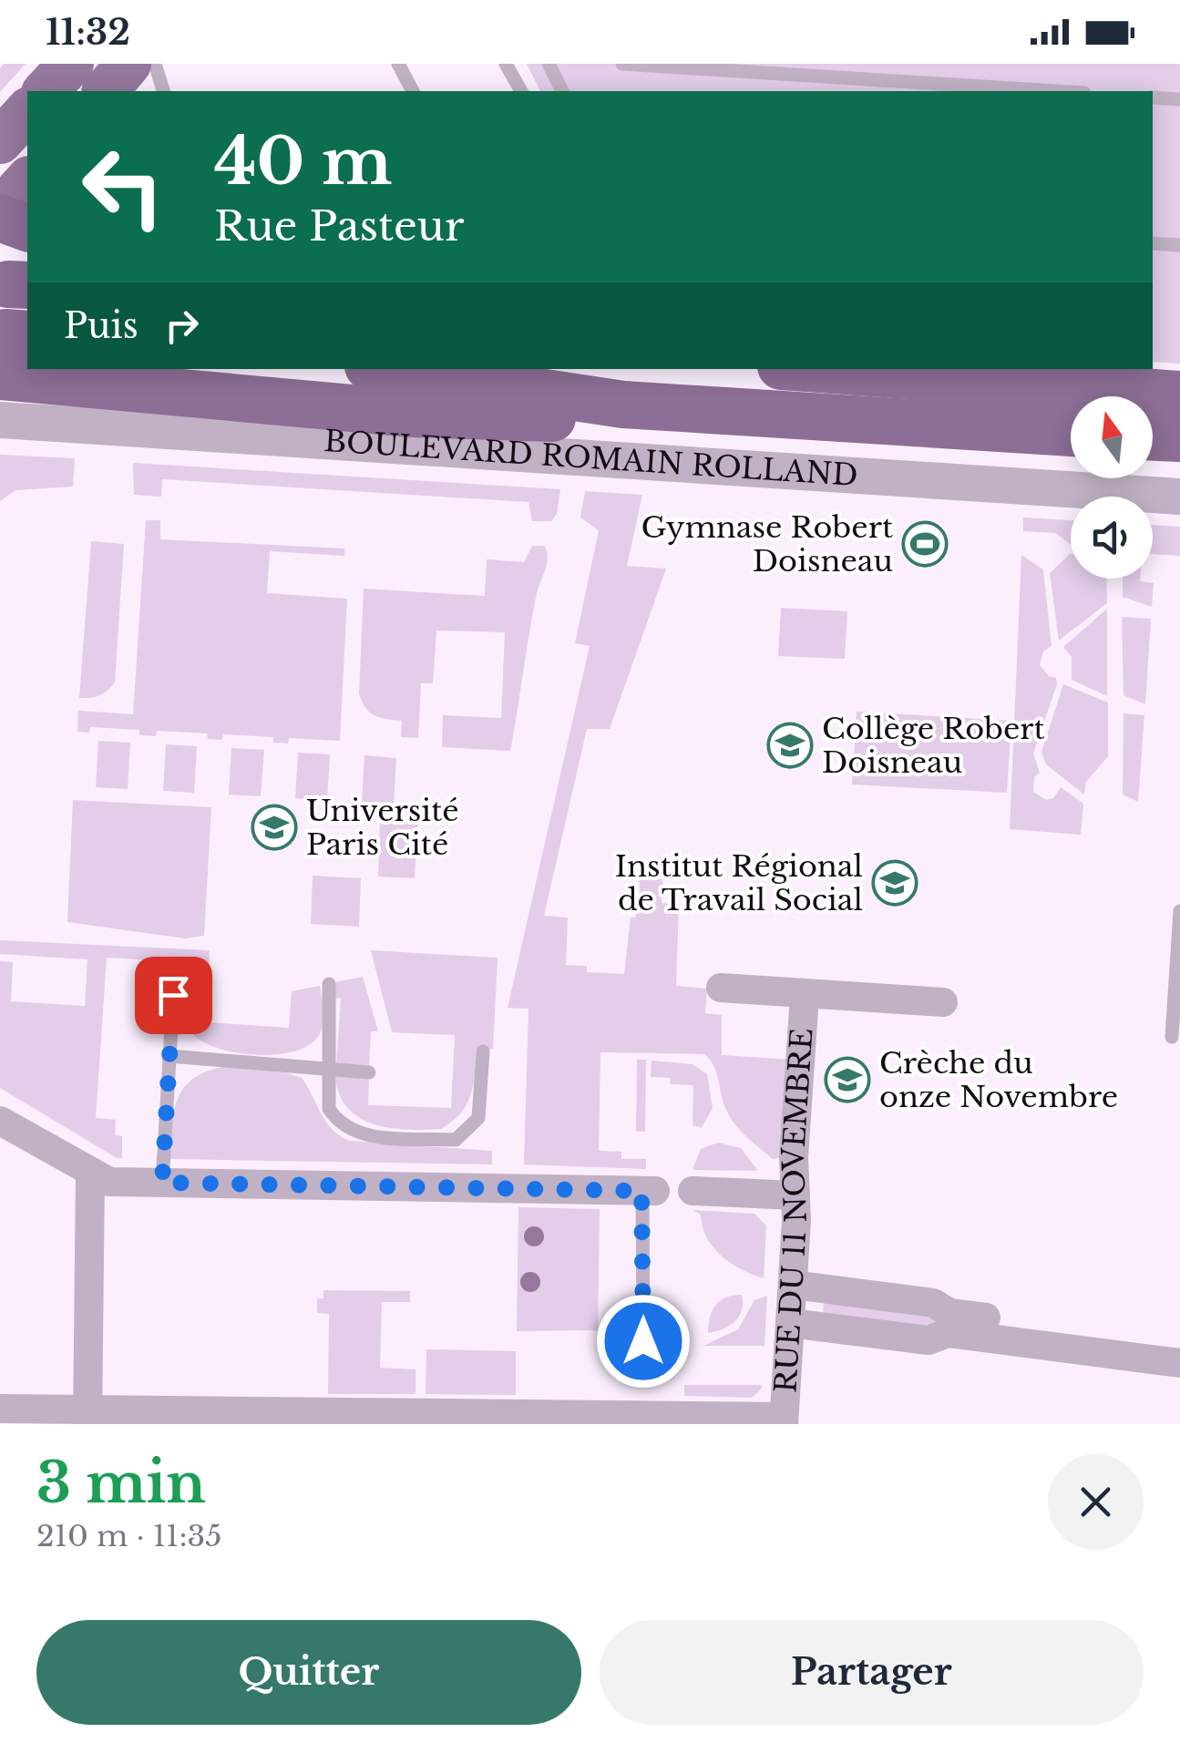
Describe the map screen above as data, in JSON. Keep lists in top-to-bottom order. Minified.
{"streets":{"street":["BOULEVARD ROMAIN ROLLAND","RUE DU 11 NOVEMBRE"]},"places":{"sports":["Gymnase Robert Doisneau"],"school or university":["Collège Robert Doisneau","Université Paris Cité","Institut Régional de Travail Social","Crèche du onze Novembre"]},"north":"top","page":{"status":"11:32","turn":["40 m","Rue Pasteur"],"then":"Puis","heading":["3 min","210 m · 11:35"],"buttons":["Quitter","Partager"]}}
